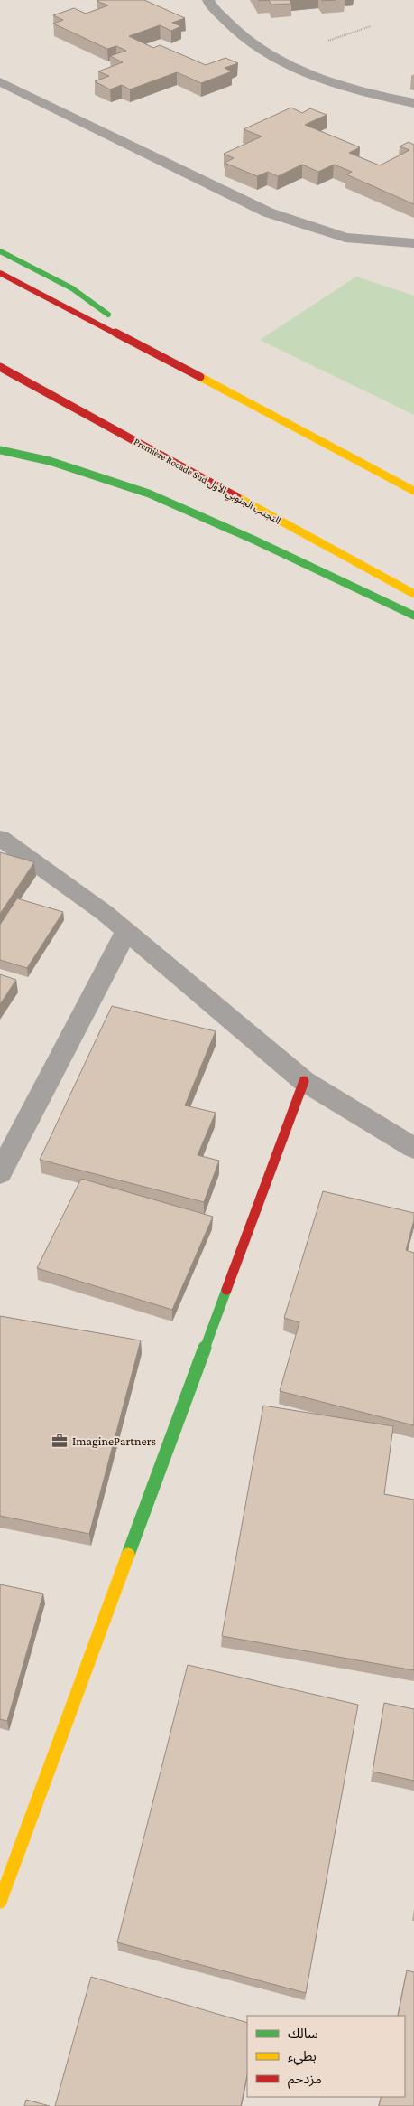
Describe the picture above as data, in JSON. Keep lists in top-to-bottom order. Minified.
{"streets":{"main road":["Première Rocade Sud التجنب الجنوبي الأول"]},"places":{"office":["ImaginePartners"]},"legend":["سالك","بطيء","مزدحم"]}
